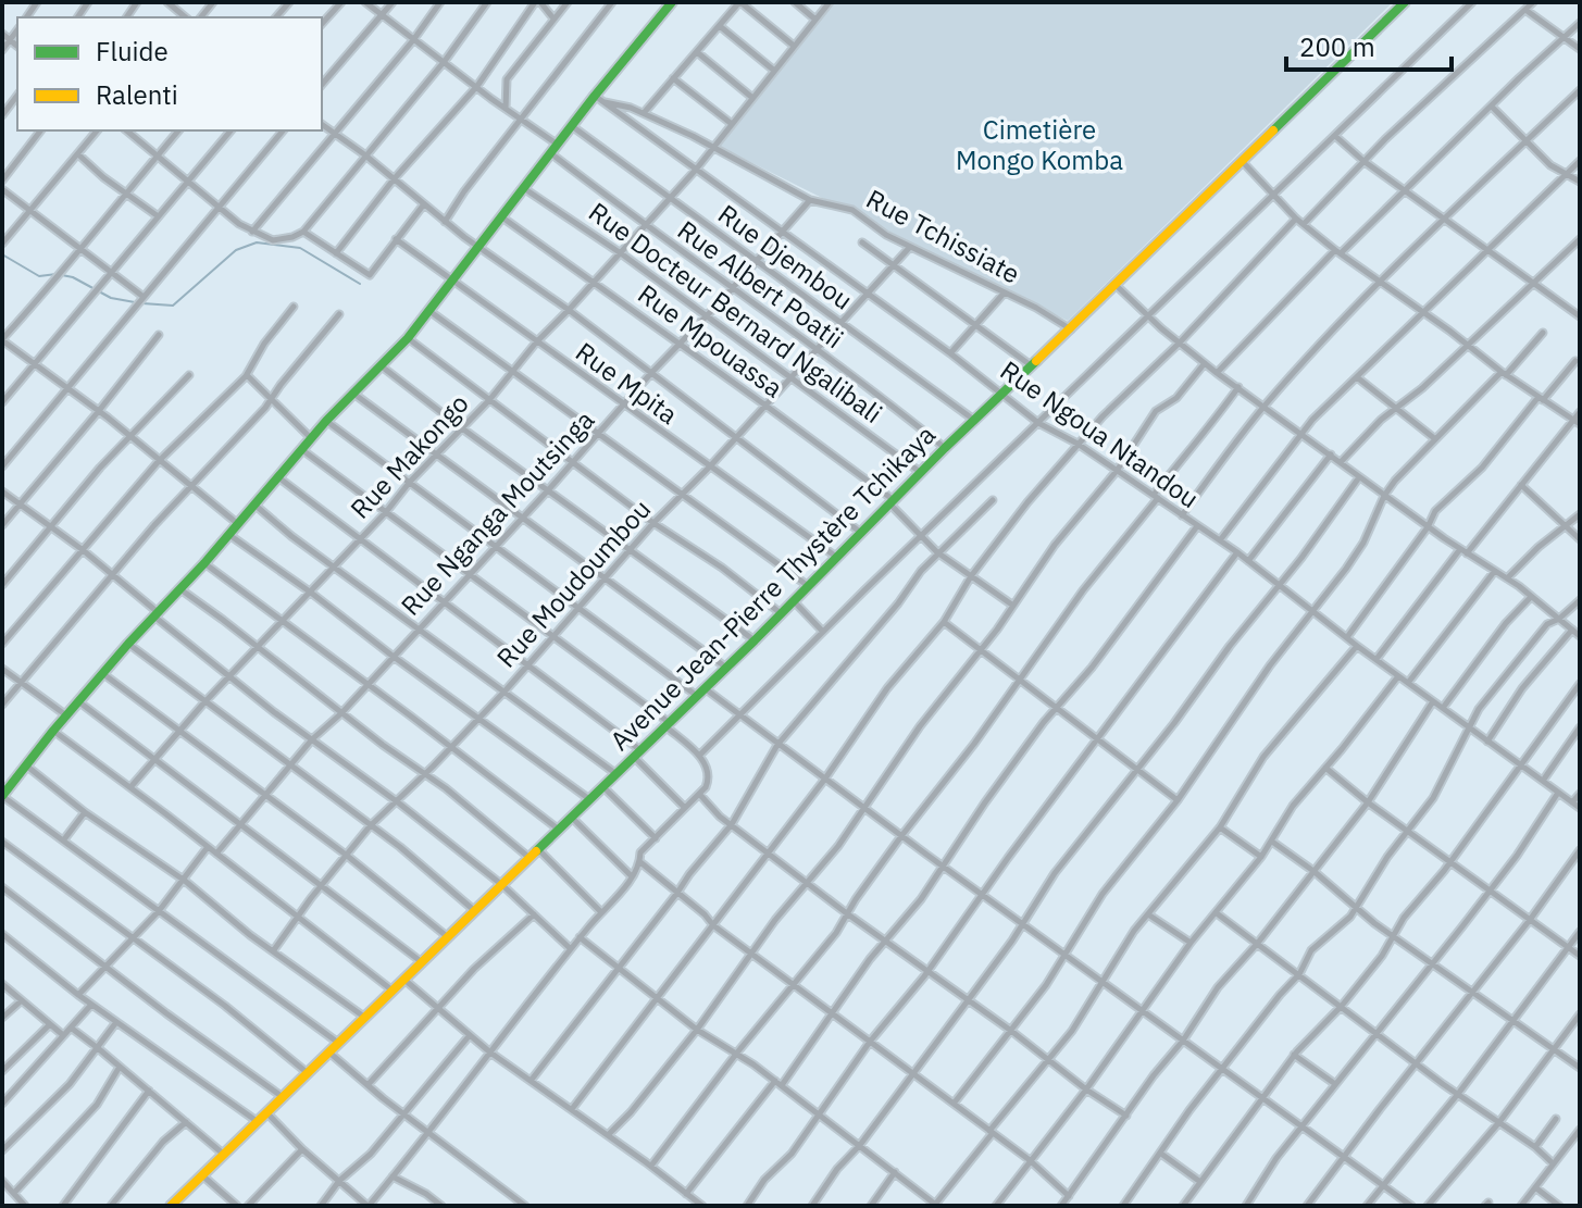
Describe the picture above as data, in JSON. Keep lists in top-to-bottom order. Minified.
{"streets":{"street":["Rue Tchissiate","Rue Djembou","Rue Albert Poatii","Rue Docteur Bernard Ngalibali","Rue Mpouassa","Rue Mpita","Rue Ngoua Ntandou","Rue Makongo","Rue Nganga Moutsinga","Rue Moudoumbou","Avenue Jean-Pierre Thystère Tchikaya"]},"crossings":[["Rue Tchissiate","Rue Ngoua Ntandou"],["Rue Tchissiate","Rue Makongo"],["Rue Tchissiate","Rue Nganga Moutsinga"],["Rue Tchissiate","Rue Moudoumbou"],["Rue Tchissiate","Avenue Jean-Pierre Thystère Tchikaya"],["Rue Djembou","Rue Makongo"],["Rue Djembou","Rue Nganga Moutsinga"],["Rue Djembou","Rue Moudoumbou"],["Rue Djembou","Avenue Jean-Pierre Thystère Tchikaya"],["Rue Albert Poatii","Rue Makongo"],["Rue Albert Poatii","Rue Nganga Moutsinga"],["Rue Albert Poatii","Rue Moudoumbou"],["Rue Albert Poatii","Avenue Jean-Pierre Thystère Tchikaya"],["Rue Docteur Bernard Ngalibali","Rue Makongo"],["Rue Docteur Bernard Ngalibali","Rue Nganga Moutsinga"],["Rue Docteur Bernard Ngalibali","Rue Moudoumbou"],["Rue Docteur Bernard Ngalibali","Avenue Jean-Pierre Thystère Tchikaya"],["Rue Mpouassa","Rue Makongo"],["Rue Mpouassa","Rue Nganga Moutsinga"],["Rue Mpouassa","Rue Moudoumbou"],["Rue Mpouassa","Avenue Jean-Pierre Thystère Tchikaya"],["Rue Mpita","Rue Makongo"],["Rue Mpita","Rue Nganga Moutsinga"],["Rue Mpita","Rue Moudoumbou"],["Rue Mpita","Avenue Jean-Pierre Thystère Tchikaya"],["Rue Ngoua Ntandou","Rue Makongo"],["Rue Ngoua Ntandou","Rue Nganga Moutsinga"],["Rue Ngoua Ntandou","Rue Moudoumbou"],["Rue Ngoua Ntandou","Avenue Jean-Pierre Thystère Tchikaya"]],"parks":["Cimetière Mongo Komba"],"legend":["Fluide","Ralenti"],"scale_bar":"200 m"}
